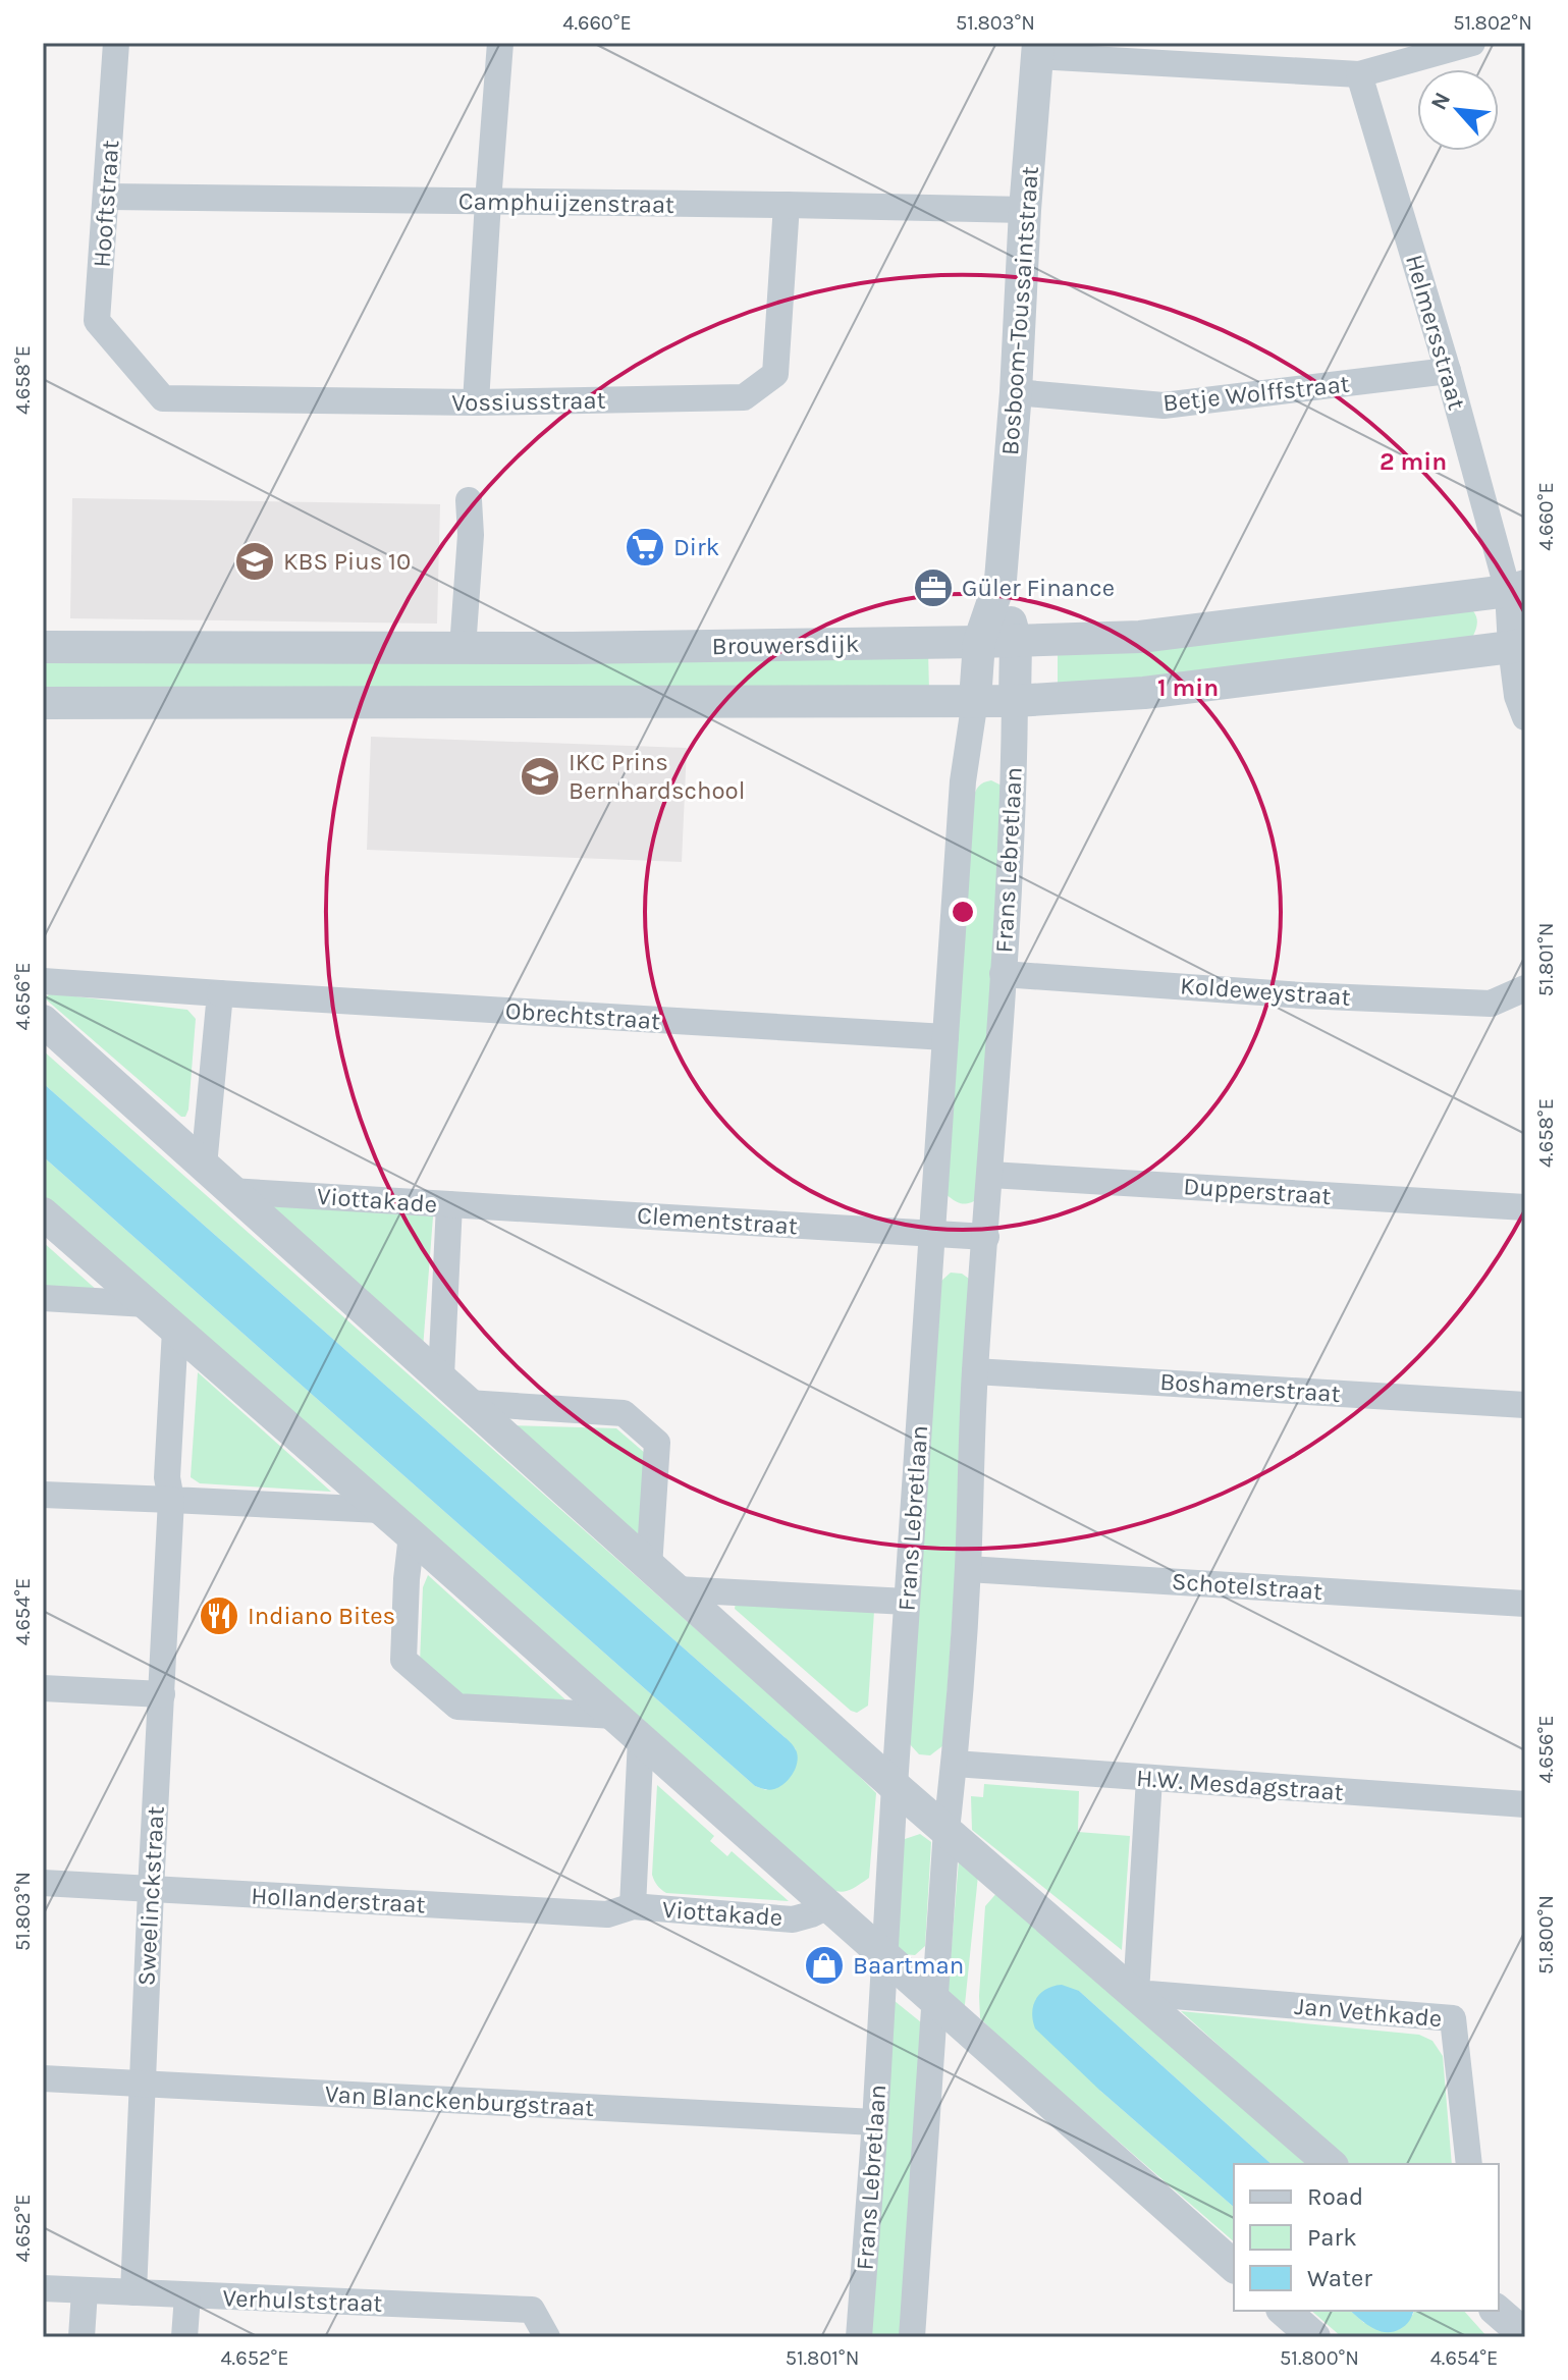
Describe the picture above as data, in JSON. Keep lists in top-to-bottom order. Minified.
{"streets":{"street":["Camphuijzenstraat","Hooftstraat","Bosboom-Toussaintstraat","Helmersstraat","Betje Wolffstraat","Vossiusstraat","Brouwersdijk","Frans Lebretlaan","Koldeweystraat","Obrechtstraat","Dupperstraat","Viottakade","Clementstraat","Boshamerstraat","Schotelstraat","H.W. Mesdagstraat","Sweelinckstraat","Hollanderstraat","Jan Vethkade","Van Blanckenburgstraat","Verhulststraat"]},"crossings":[["Camphuijzenstraat","Hooftstraat"],["Camphuijzenstraat","Bosboom-Toussaintstraat"],["Camphuijzenstraat","Vossiusstraat"],["Hooftstraat","Vossiusstraat"],["Bosboom-Toussaintstraat","Betje Wolffstraat"],["Bosboom-Toussaintstraat","Brouwersdijk"],["Bosboom-Toussaintstraat","Frans Lebretlaan"],["Helmersstraat","Betje Wolffstraat"],["Helmersstraat","Brouwersdijk"],["Frans Lebretlaan","Koldeweystraat"],["Frans Lebretlaan","Obrechtstraat"],["Frans Lebretlaan","Dupperstraat"],["Frans Lebretlaan","Viottakade"],["Frans Lebretlaan","Clementstraat"],["Frans Lebretlaan","Boshamerstraat"],["Frans Lebretlaan","Schotelstraat"],["Frans Lebretlaan","H.W. Mesdagstraat"],["Frans Lebretlaan","Van Blanckenburgstraat"],["Viottakade","Clementstraat"],["Viottakade","Hollanderstraat"],["Sweelinckstraat","Hollanderstraat"],["Sweelinckstraat","Van Blanckenburgstraat"],["Sweelinckstraat","Verhulststraat"]],"places":{"supermarket":["Dirk"],"school or university":["KBS Pius 10","IKC Prins Bernhardschool"],"office":["Güler Finance"],"restaurant":["Indiano Bites"],"shop":["Baartman"]},"legend":["Road","Park","Water"],"north":"top left","coordinates":["4.660°E","51.803°N","51.802°N","4.658°E","51.801°N","4.656°E","4.654°E","51.800°N","4.652°E"],"rings":["2 min","1 min"]}
